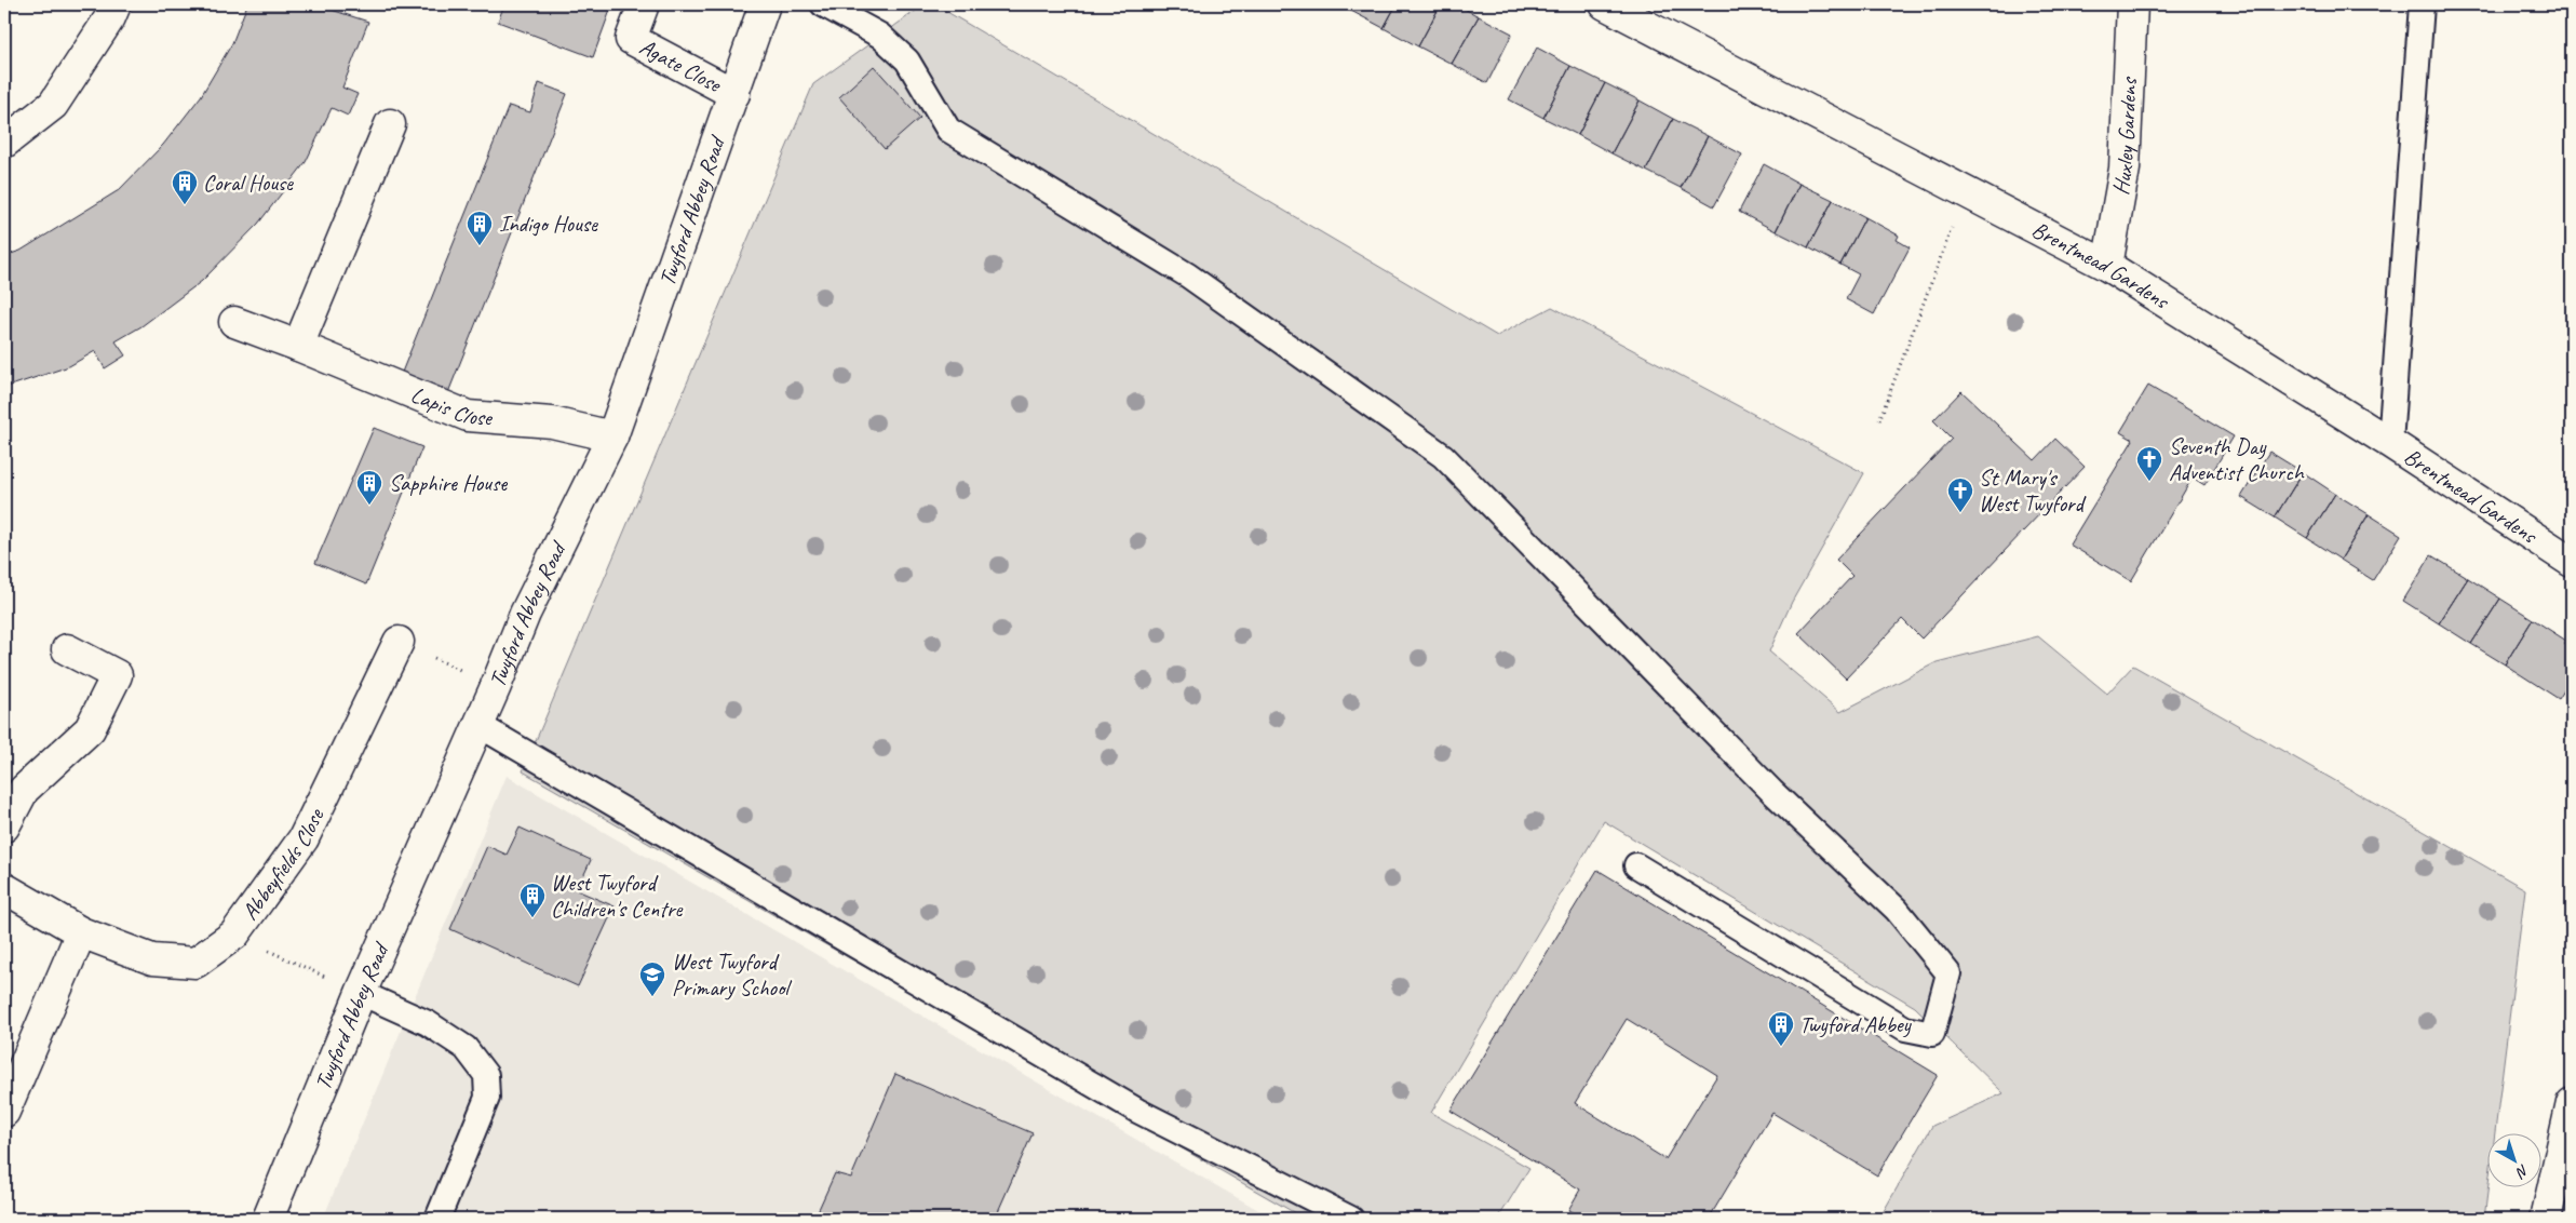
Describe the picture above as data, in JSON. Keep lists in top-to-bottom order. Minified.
{"streets":{"main road":["Agate Close","Huxley Gardens","Twyford Abbey Road","Brentmead Gardens","Lapis Close","Abbeyfields Close"]},"crossings":[["Agate Close","Twyford Abbey Road"],["Huxley Gardens","Brentmead Gardens"],["Twyford Abbey Road","Lapis Close"]],"places":{"building":["Coral House","Indigo House","Sapphire House","West Twyford Children's Centre","Twyford Abbey"],"church":["Seventh Day Adventist Church","St Mary's West Twyford"],"school or university":["West Twyford Primary School"]},"north":"bottom right"}
